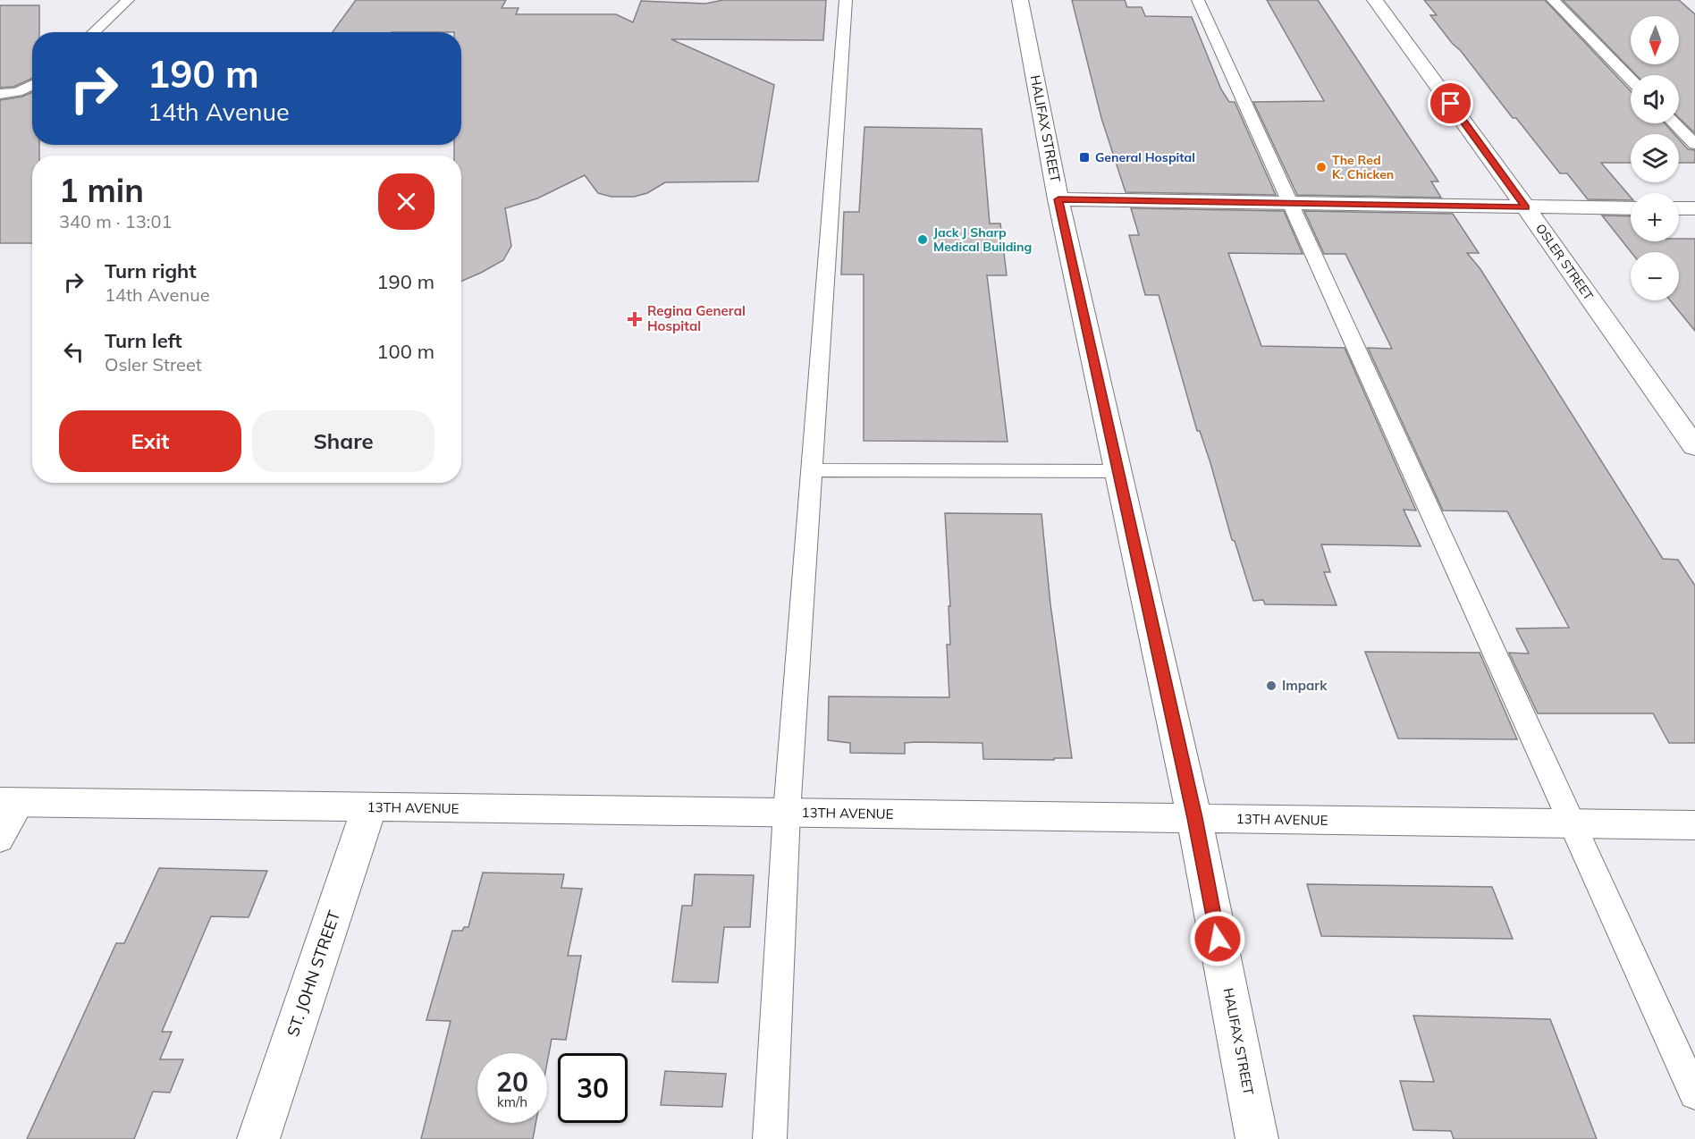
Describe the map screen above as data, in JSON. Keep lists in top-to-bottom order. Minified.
{"streets":{"street":["HALIFAX STREET","OSLER STREET","13TH AVENUE","ST. JOHN STREET"]},"crossings":[["HALIFAX STREET","13TH AVENUE"],["13TH AVENUE","ST. JOHN STREET"]],"places":{"transit":["General Hospital"],"other":["The Red K. Chicken","Jack J Sharp Medical Building","Impark"],"health":["Regina General Hospital"]},"north":"bottom","page":{"map_buttons":["+","−"],"turn":["190 m","14th Avenue"],"heading":["1 min","340 m · 13:01"],"list":[{"name":"Turn right","note":"14th Avenue","value":"190 m"},{"name":"Turn left","note":"Osler Street","value":"100 m"}],"buttons":["Exit","Share"],"speed":"20 km/h","limit":"30"}}
